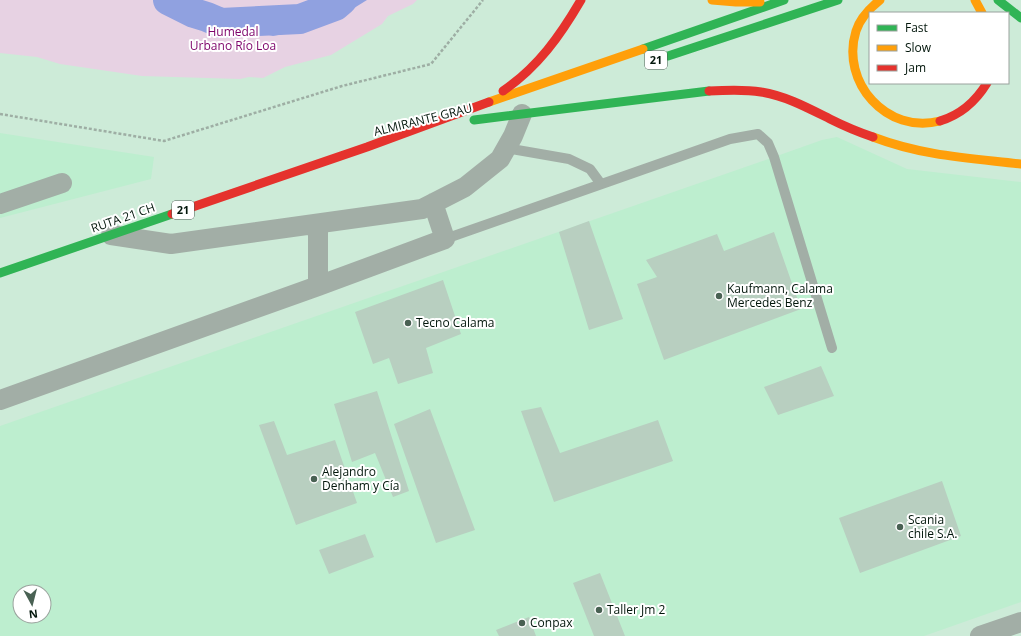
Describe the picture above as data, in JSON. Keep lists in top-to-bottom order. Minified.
{"streets":{"highway":["21","ALMIRANTE GRAU","RUTA 21 CH"]},"crossings":[["ALMIRANTE GRAU","RUTA 21 CH"]],"parks":["Humedal Urbano Río Loa"],"places":["Kaufmann, Calama Mercedes Benz","Tecno Calama","Alejandro Denham y Cía","Scania chile S.A.","Taller Jm 2","Conpax"],"legend":["Fast","Slow","Jam"],"north":"bottom"}
